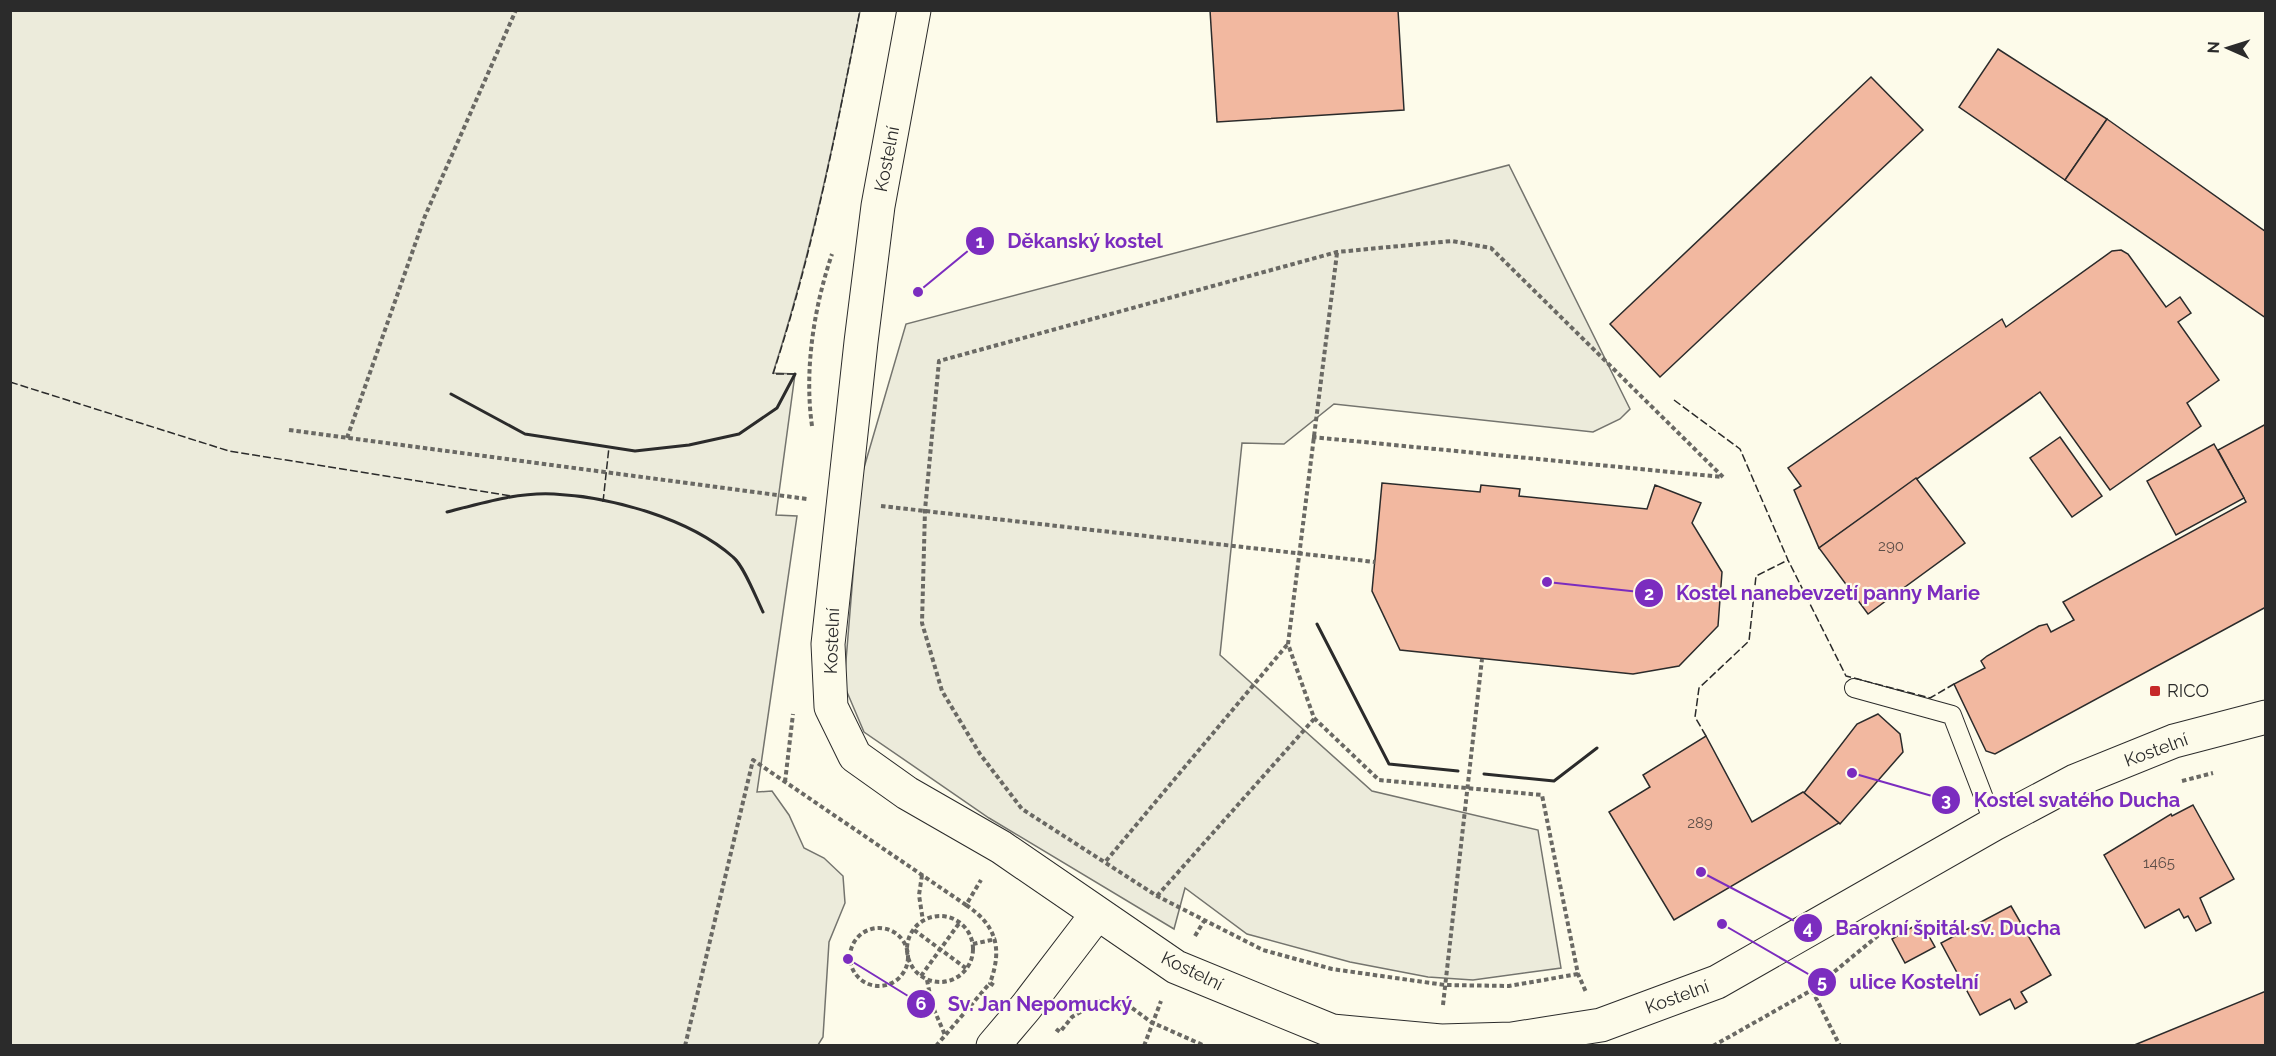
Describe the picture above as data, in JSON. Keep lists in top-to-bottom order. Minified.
{"streets":{"street":["Kostelní"]},"places":{"other":["Děkanský kostel","Kostel nanebevzetí panny Marie","Kostel svatého Ducha","Barokní špitál sv. Ducha","ulice Kostelní","Sv. Jan Nepomucký"],"transit":["RICO"]},"house_numbers":["290","289","1465"],"north":"left"}
